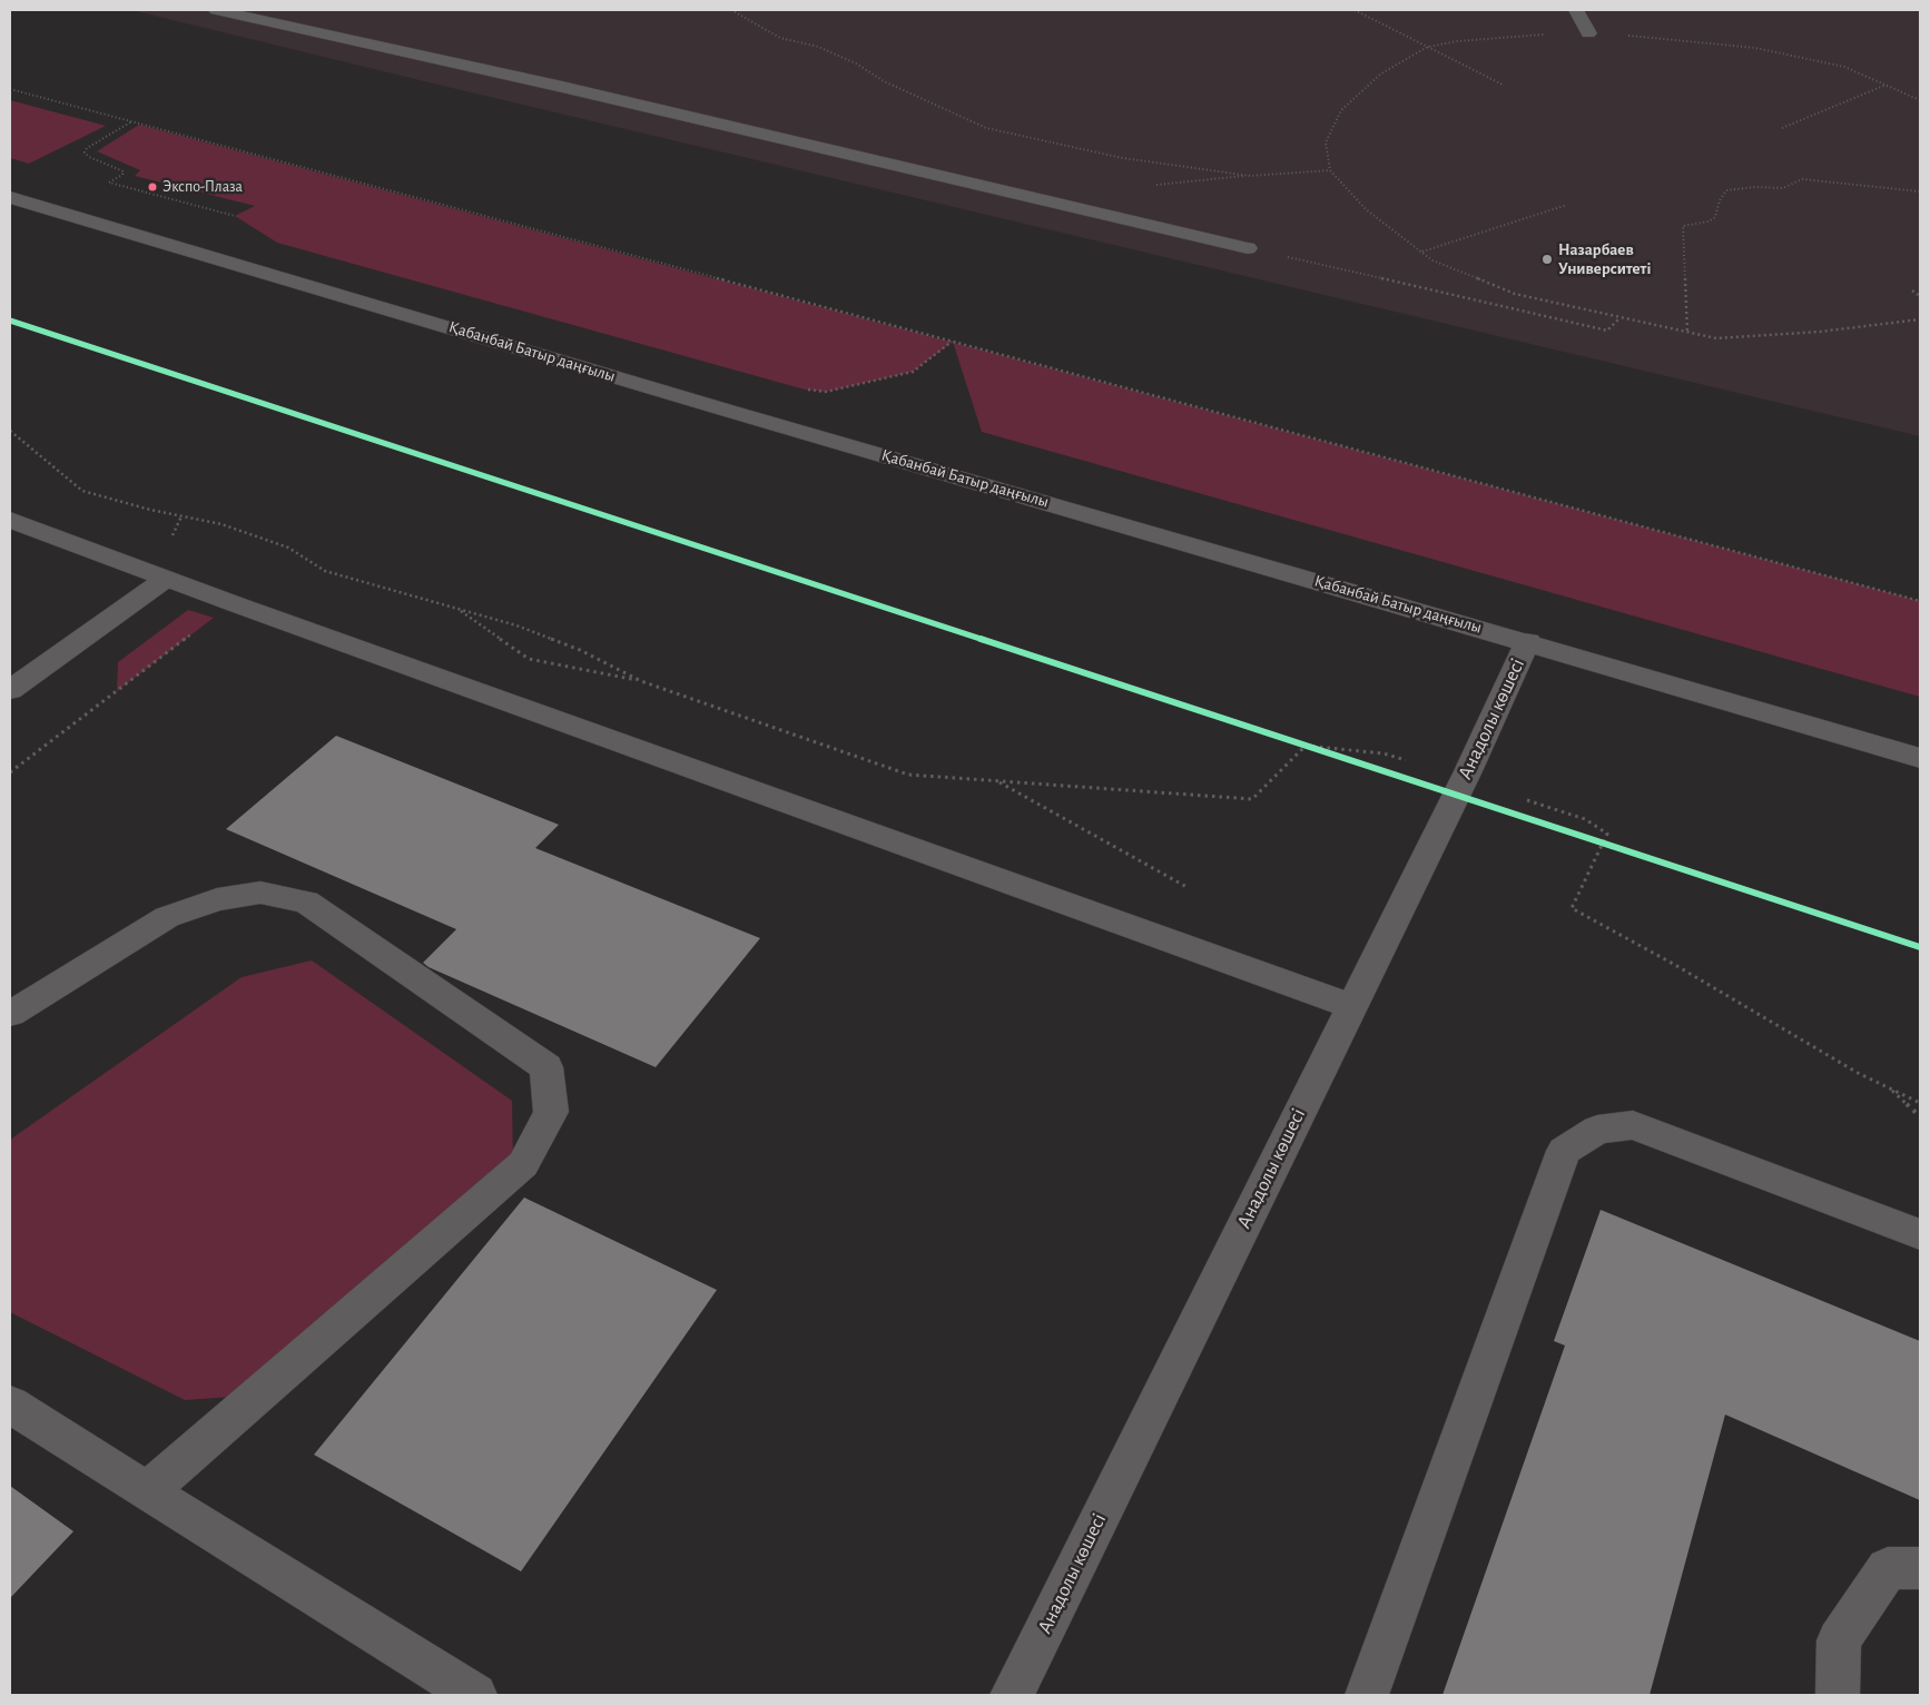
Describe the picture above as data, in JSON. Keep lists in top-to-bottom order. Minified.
{"streets":{"main road":["Қабанбай Батыр даңғылы","Анадолы көшесі"]},"crossings":[["Қабанбай Батыр даңғылы","Анадолы көшесі"]],"places":["Экспо-Плаза","Назарбаев Университеті"]}
